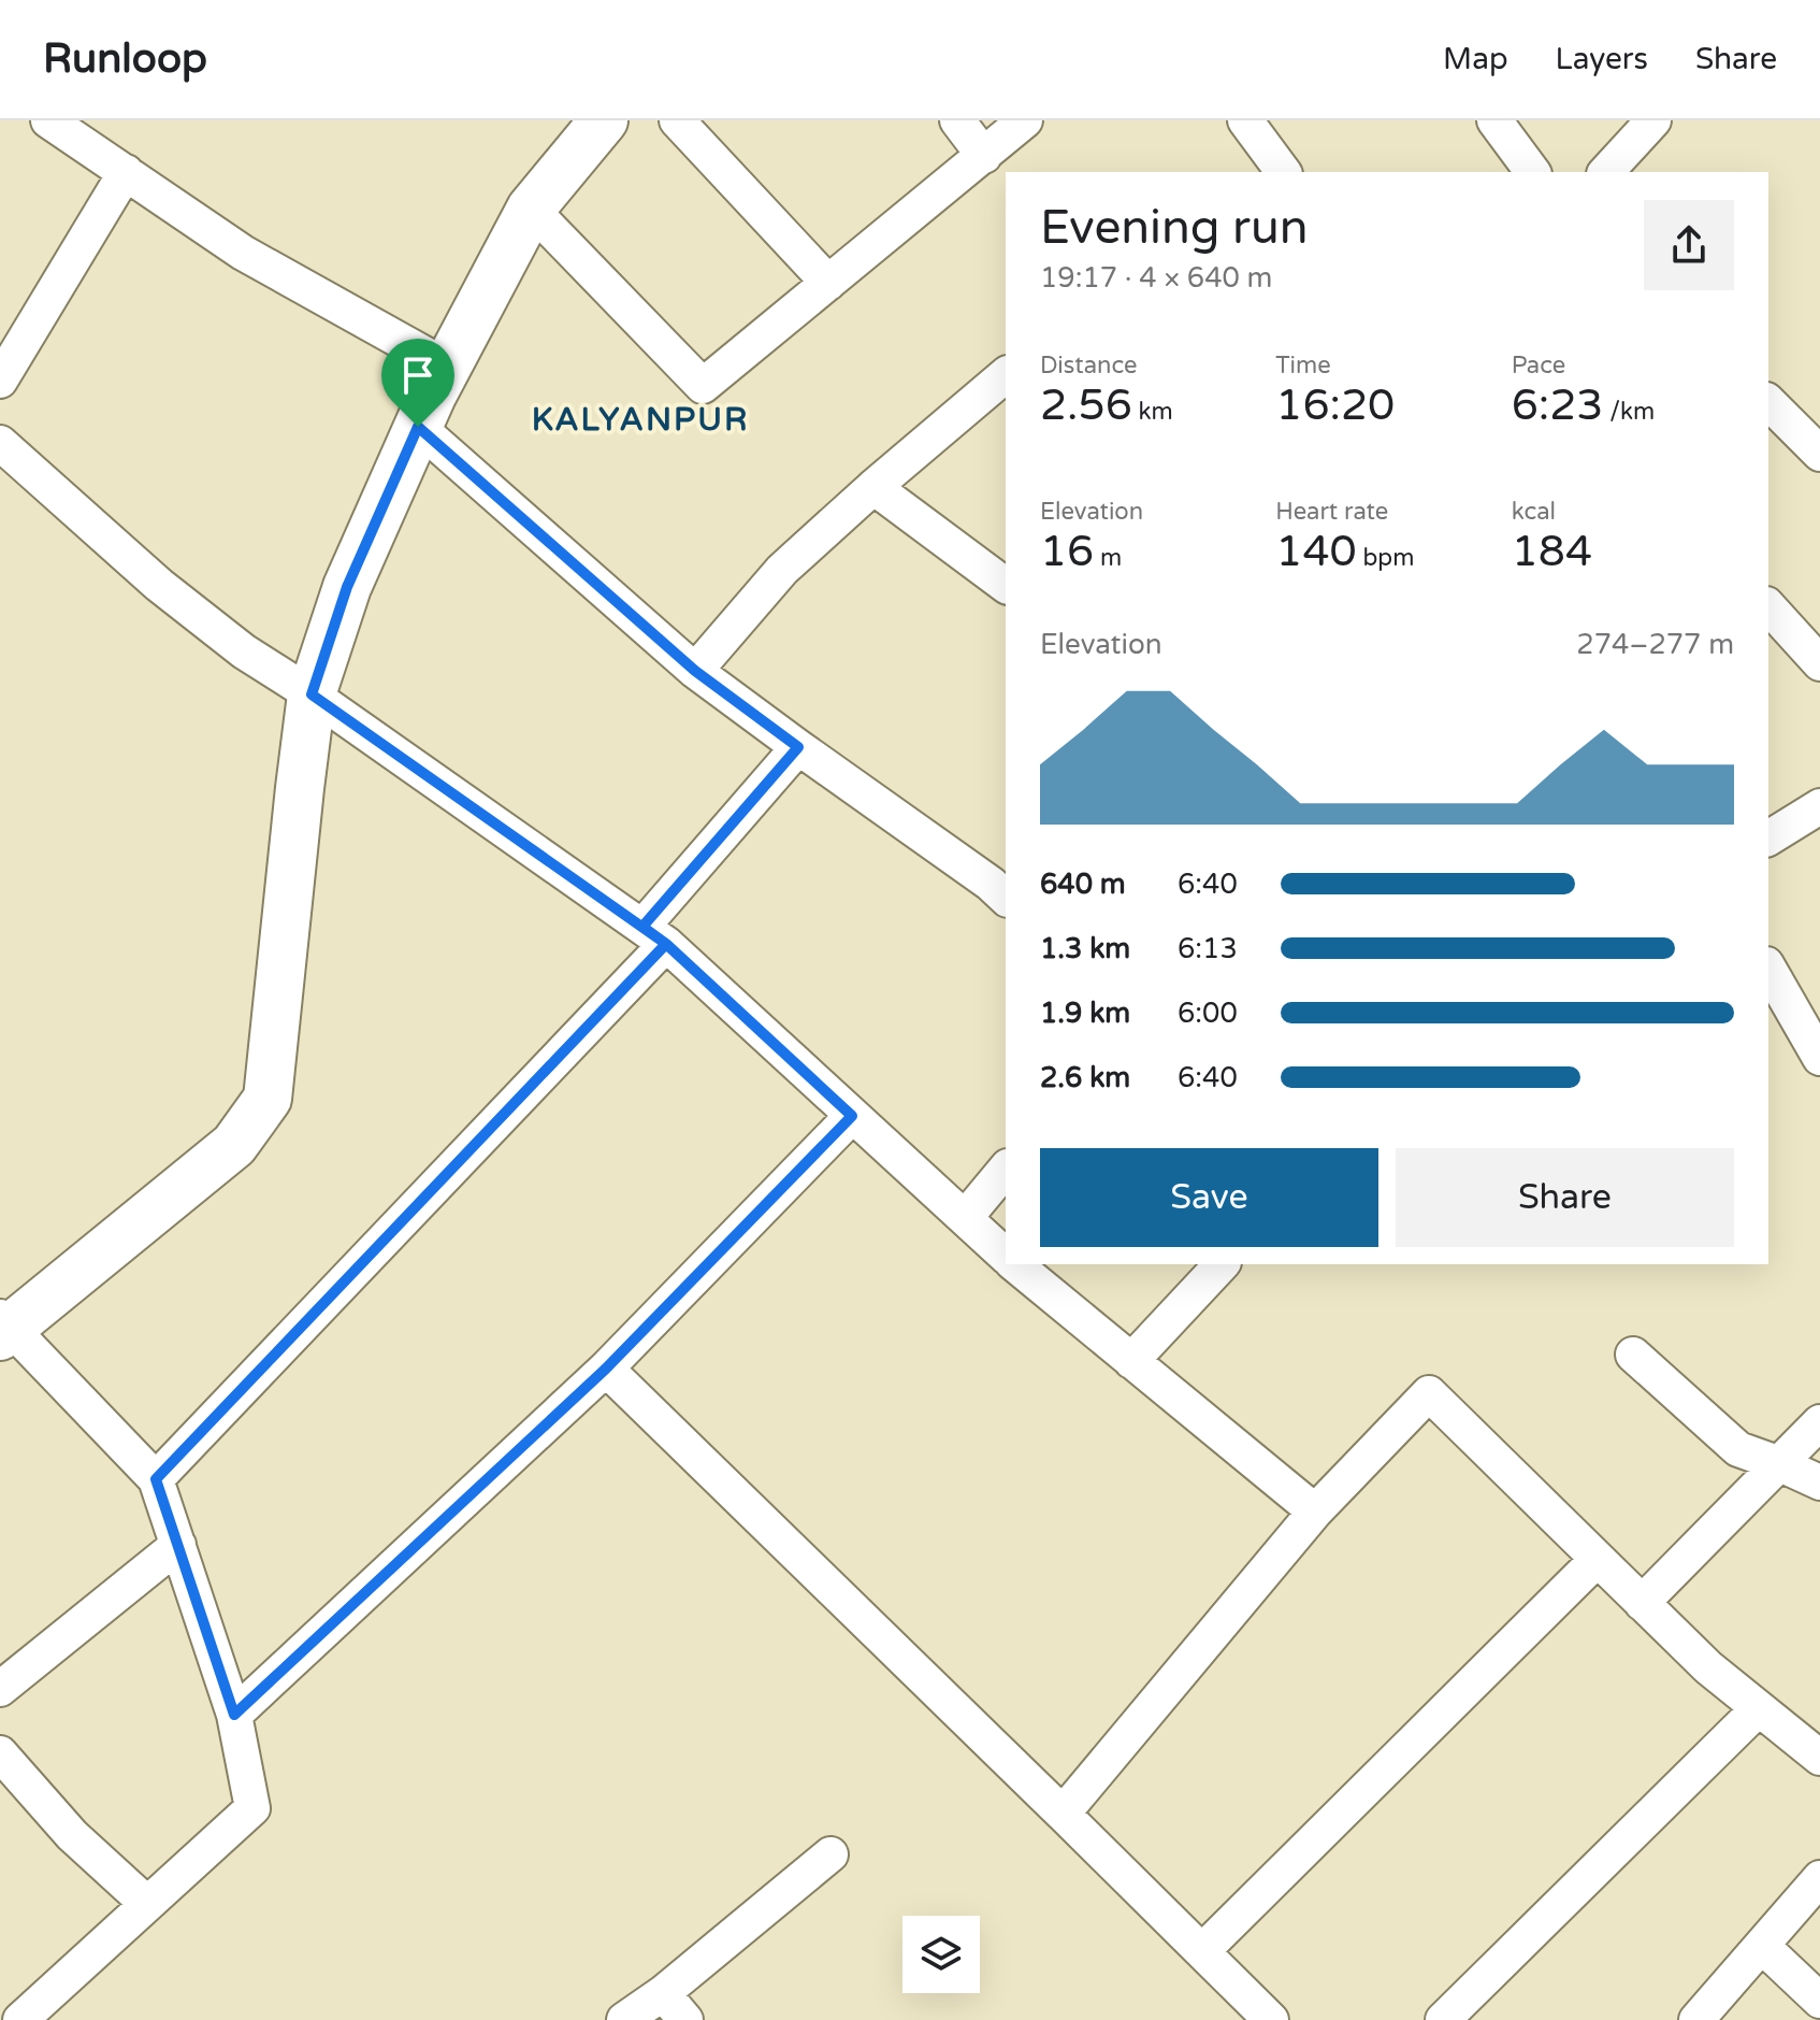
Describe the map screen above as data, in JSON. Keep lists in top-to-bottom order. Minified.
{"districts":["KALYANPUR"],"page":{"header":"Runloop","nav":["Map","Layers","Share"],"heading":["Evening run","19:17 · 4 × 640 m"],"stats":[["Distance","2.56 km"],["Time","16:20"],["Pace","6:23 /km"],["Elevation","16 m"],["Heart rate","140 bpm"],["kcal","184"]],"chart":["Elevation","274–277 m"],"list":[{"name":"640 m","note":"6:40"},{"name":"1.3 km","note":"6:13"},{"name":"1.9 km","note":"6:00"},{"name":"2.6 km","note":"6:40"}],"buttons":["Save","Share"]}}
